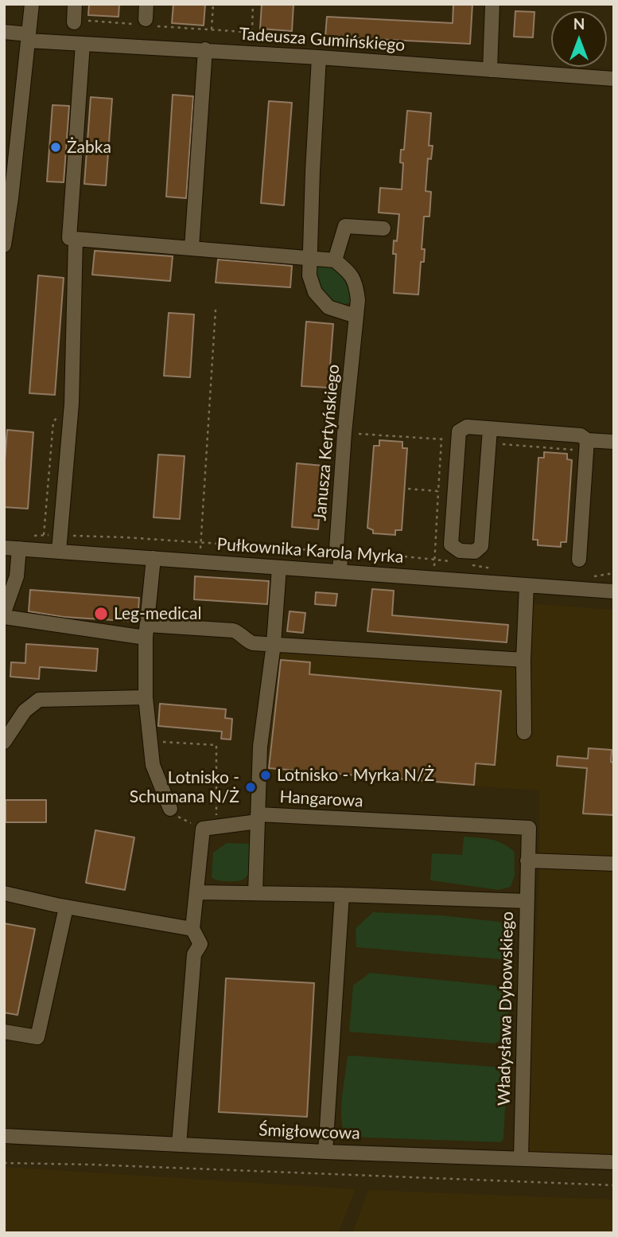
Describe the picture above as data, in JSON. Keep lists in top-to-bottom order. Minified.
{"streets":{"street":["Tadeusza Gumińskiego","Janusza Kertyńskiego","Pułkownika Karola Myrka","Hangarowa","Władysława Dybowskiego","Śmigłowcowa"]},"crossings":[["Janusza Kertyńskiego","Pułkownika Karola Myrka"],["Hangarowa","Władysława Dybowskiego"],["Władysława Dybowskiego","Śmigłowcowa"]],"places":["Żabka","Leg-medical","Lotnisko - Myrka N/Ż","Lotnisko - Schumana N/Ż"],"north":"top"}
